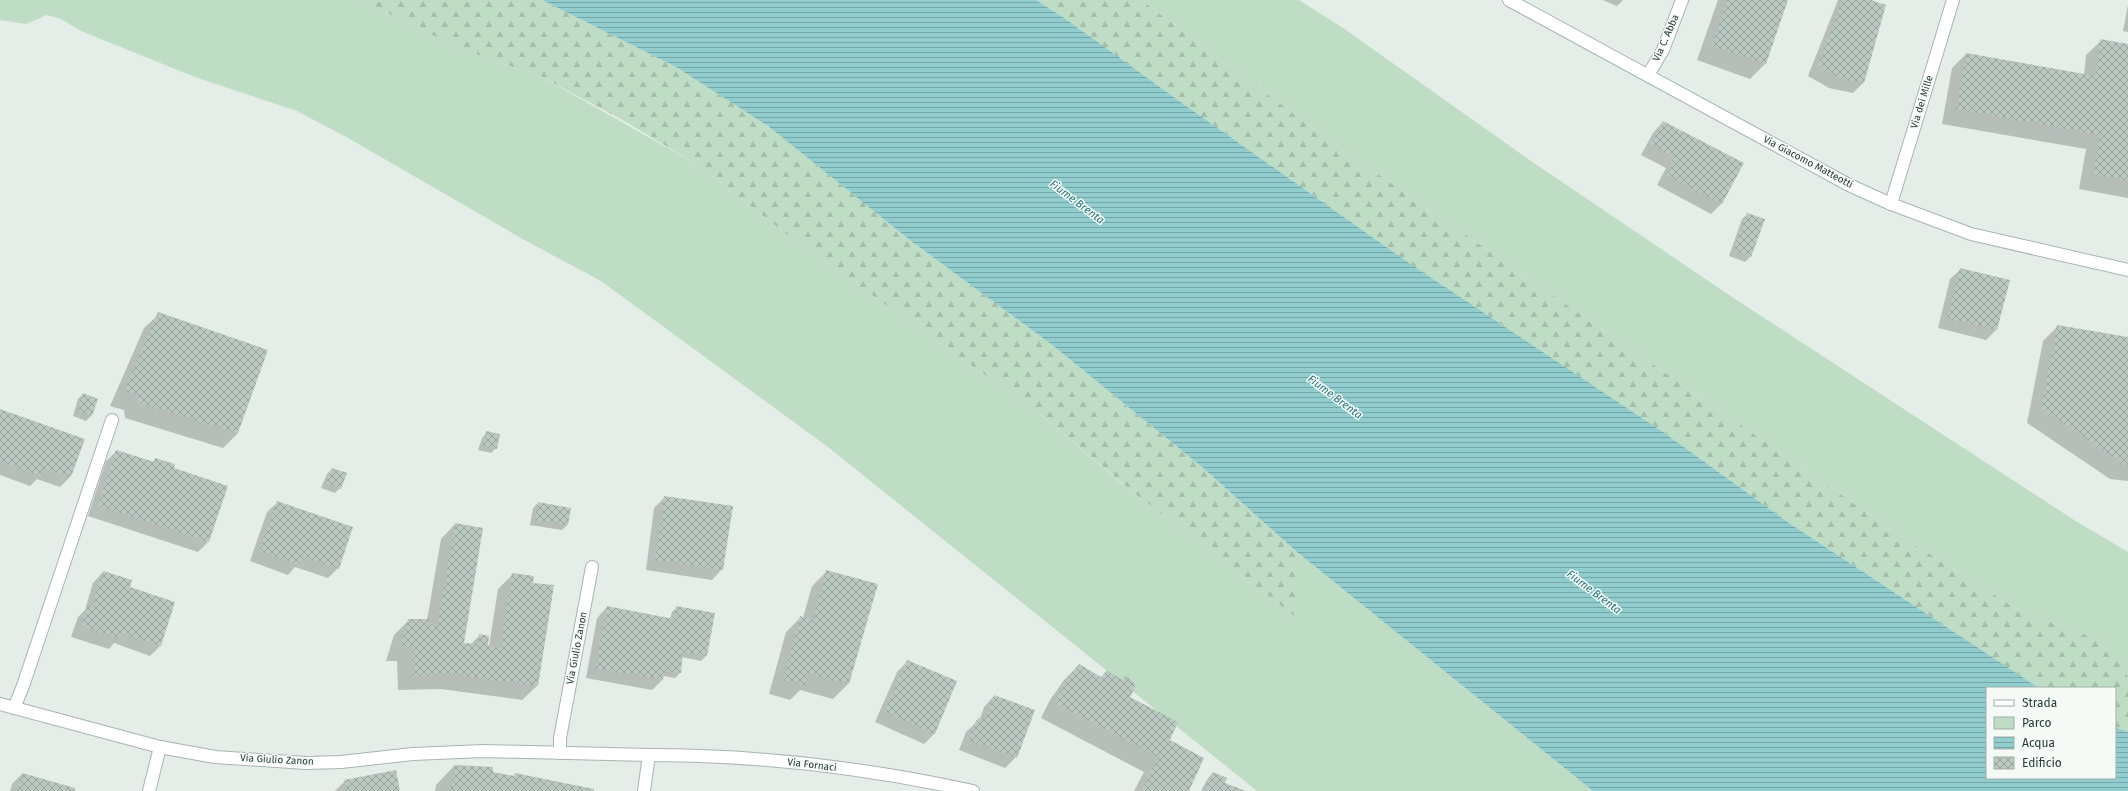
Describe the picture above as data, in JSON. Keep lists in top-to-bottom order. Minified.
{"streets":{"street":["Via C. Abba","Via dei Mille","Via Giacomo Matteotti","Via Giulio Zanon","Via Fornaci"]},"crossings":[["Via C. Abba","Via Giacomo Matteotti"],["Via dei Mille","Via Giacomo Matteotti"],["Via Giulio Zanon","Via Fornaci"]],"water":["Fiume Brenta"],"legend":["Strada","Parco","Acqua","Edificio"]}
